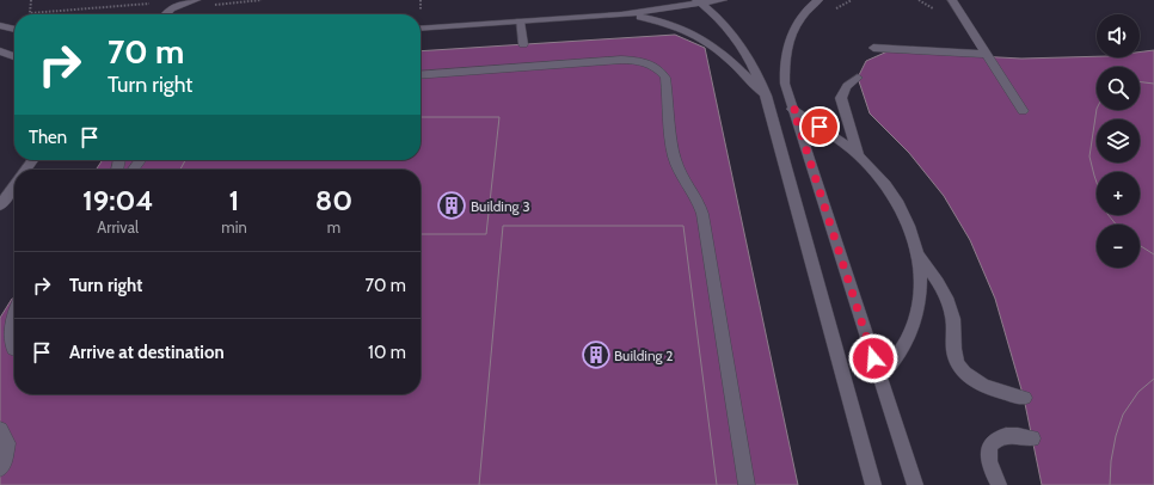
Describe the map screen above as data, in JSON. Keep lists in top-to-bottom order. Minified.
{"places":{"building":["Building 3","Building 2"]},"page":{"map_buttons":["+","−"],"turn":["70 m","Turn right"],"then":"Then","eta":["19:04","Arrival","1","min","80","m"],"list":[{"name":"Turn right","value":"70 m"},{"name":"Arrive at destination","value":"10 m"}]}}
